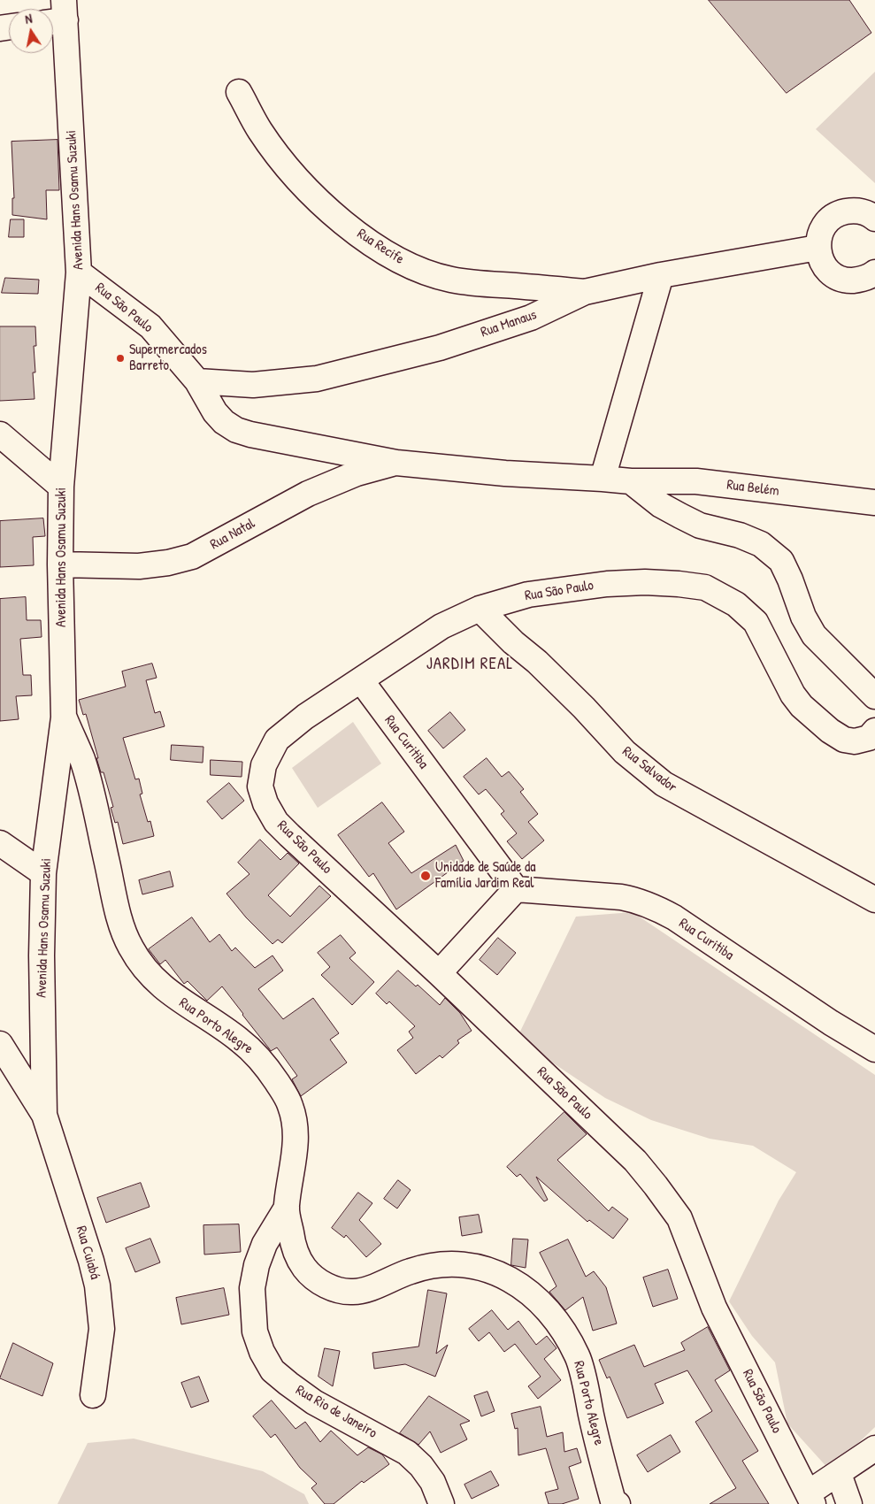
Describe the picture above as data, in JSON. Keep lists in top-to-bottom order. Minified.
{"streets":{"street":["Avenida Hans Osamu Suzuki","Rua Recife","Rua São Paulo","Rua Manaus","Rua Belém","Rua Natal","Rua Curitiba","Rua Salvador","Rua Porto Alegre","Rua Cuiabá","Rua Rio de Janeiro"]},"crossings":[["Avenida Hans Osamu Suzuki","Rua São Paulo"],["Avenida Hans Osamu Suzuki","Rua Natal"],["Avenida Hans Osamu Suzuki","Rua Porto Alegre"],["Avenida Hans Osamu Suzuki","Rua Cuiabá"],["Rua Recife","Rua Manaus"],["Rua São Paulo","Rua Manaus"],["Rua São Paulo","Rua Belém"],["Rua São Paulo","Rua Natal"],["Rua São Paulo","Rua Curitiba"],["Rua São Paulo","Rua Salvador"],["Rua Porto Alegre","Rua Rio de Janeiro"]],"districts":["JARDIM REAL"],"places":["Supermercados Barreto","Unidade de Saúde da Família Jardim Real"],"north":"top"}
